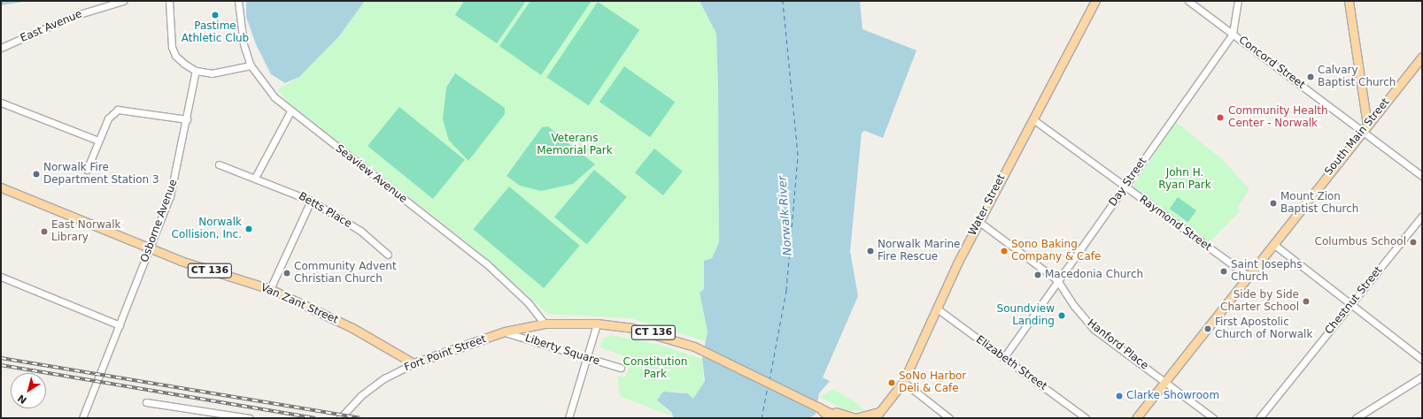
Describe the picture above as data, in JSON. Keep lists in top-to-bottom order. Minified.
{"streets":{"main road":["South Main Street","Water Street","CT 136","Van Zant Street","Liberty Square","Fort Point Street"],"street":["East Avenue","Concord Street","Seaview Avenue","Day Street","Betts Place","Osborne Avenue","Raymond Street","Chestnut Street","Hanford Place","Elizabeth Street"]},"crossings":[["Concord Street","South Main Street"],["Concord Street","Day Street"],["South Main Street","Raymond Street"],["South Main Street","Hanford Place"],["Seaview Avenue","Liberty Square"],["Seaview Avenue","Fort Point Street"],["Day Street","Raymond Street"],["Day Street","Hanford Place"],["Day Street","Elizabeth Street"],["Water Street","Raymond Street"],["Water Street","CT 136"],["Water Street","Hanford Place"],["Water Street","Elizabeth Street"],["Osborne Avenue","Van Zant Street"],["CT 136","Liberty Square"],["Van Zant Street","Fort Point Street"],["Liberty Square","Fort Point Street"]],"water":["Norwalk River"],"parks":["Veterans Memorial Park","John H. Ryan Park","Constitution Park"],"places":["Pastime Athletic Club","Calvary Baptist Church","Community Health Center - Norwalk","Norwalk Fire Department Station 3","Mount Zion Baptist Church","Norwalk Collision, Inc.","East Norwalk Library","Columbus School","Norwalk Marine Fire Rescue","Sono Baking Company & Cafe","Saint Josephs Church","Community Advent Christian Church","Macedonia Church","Side by Side Charter School","Soundview Landing","First Apostolic Church of Norwalk","SoNo Harbor Deli & Cafe","Clarke Showroom"],"north":"bottom left"}
